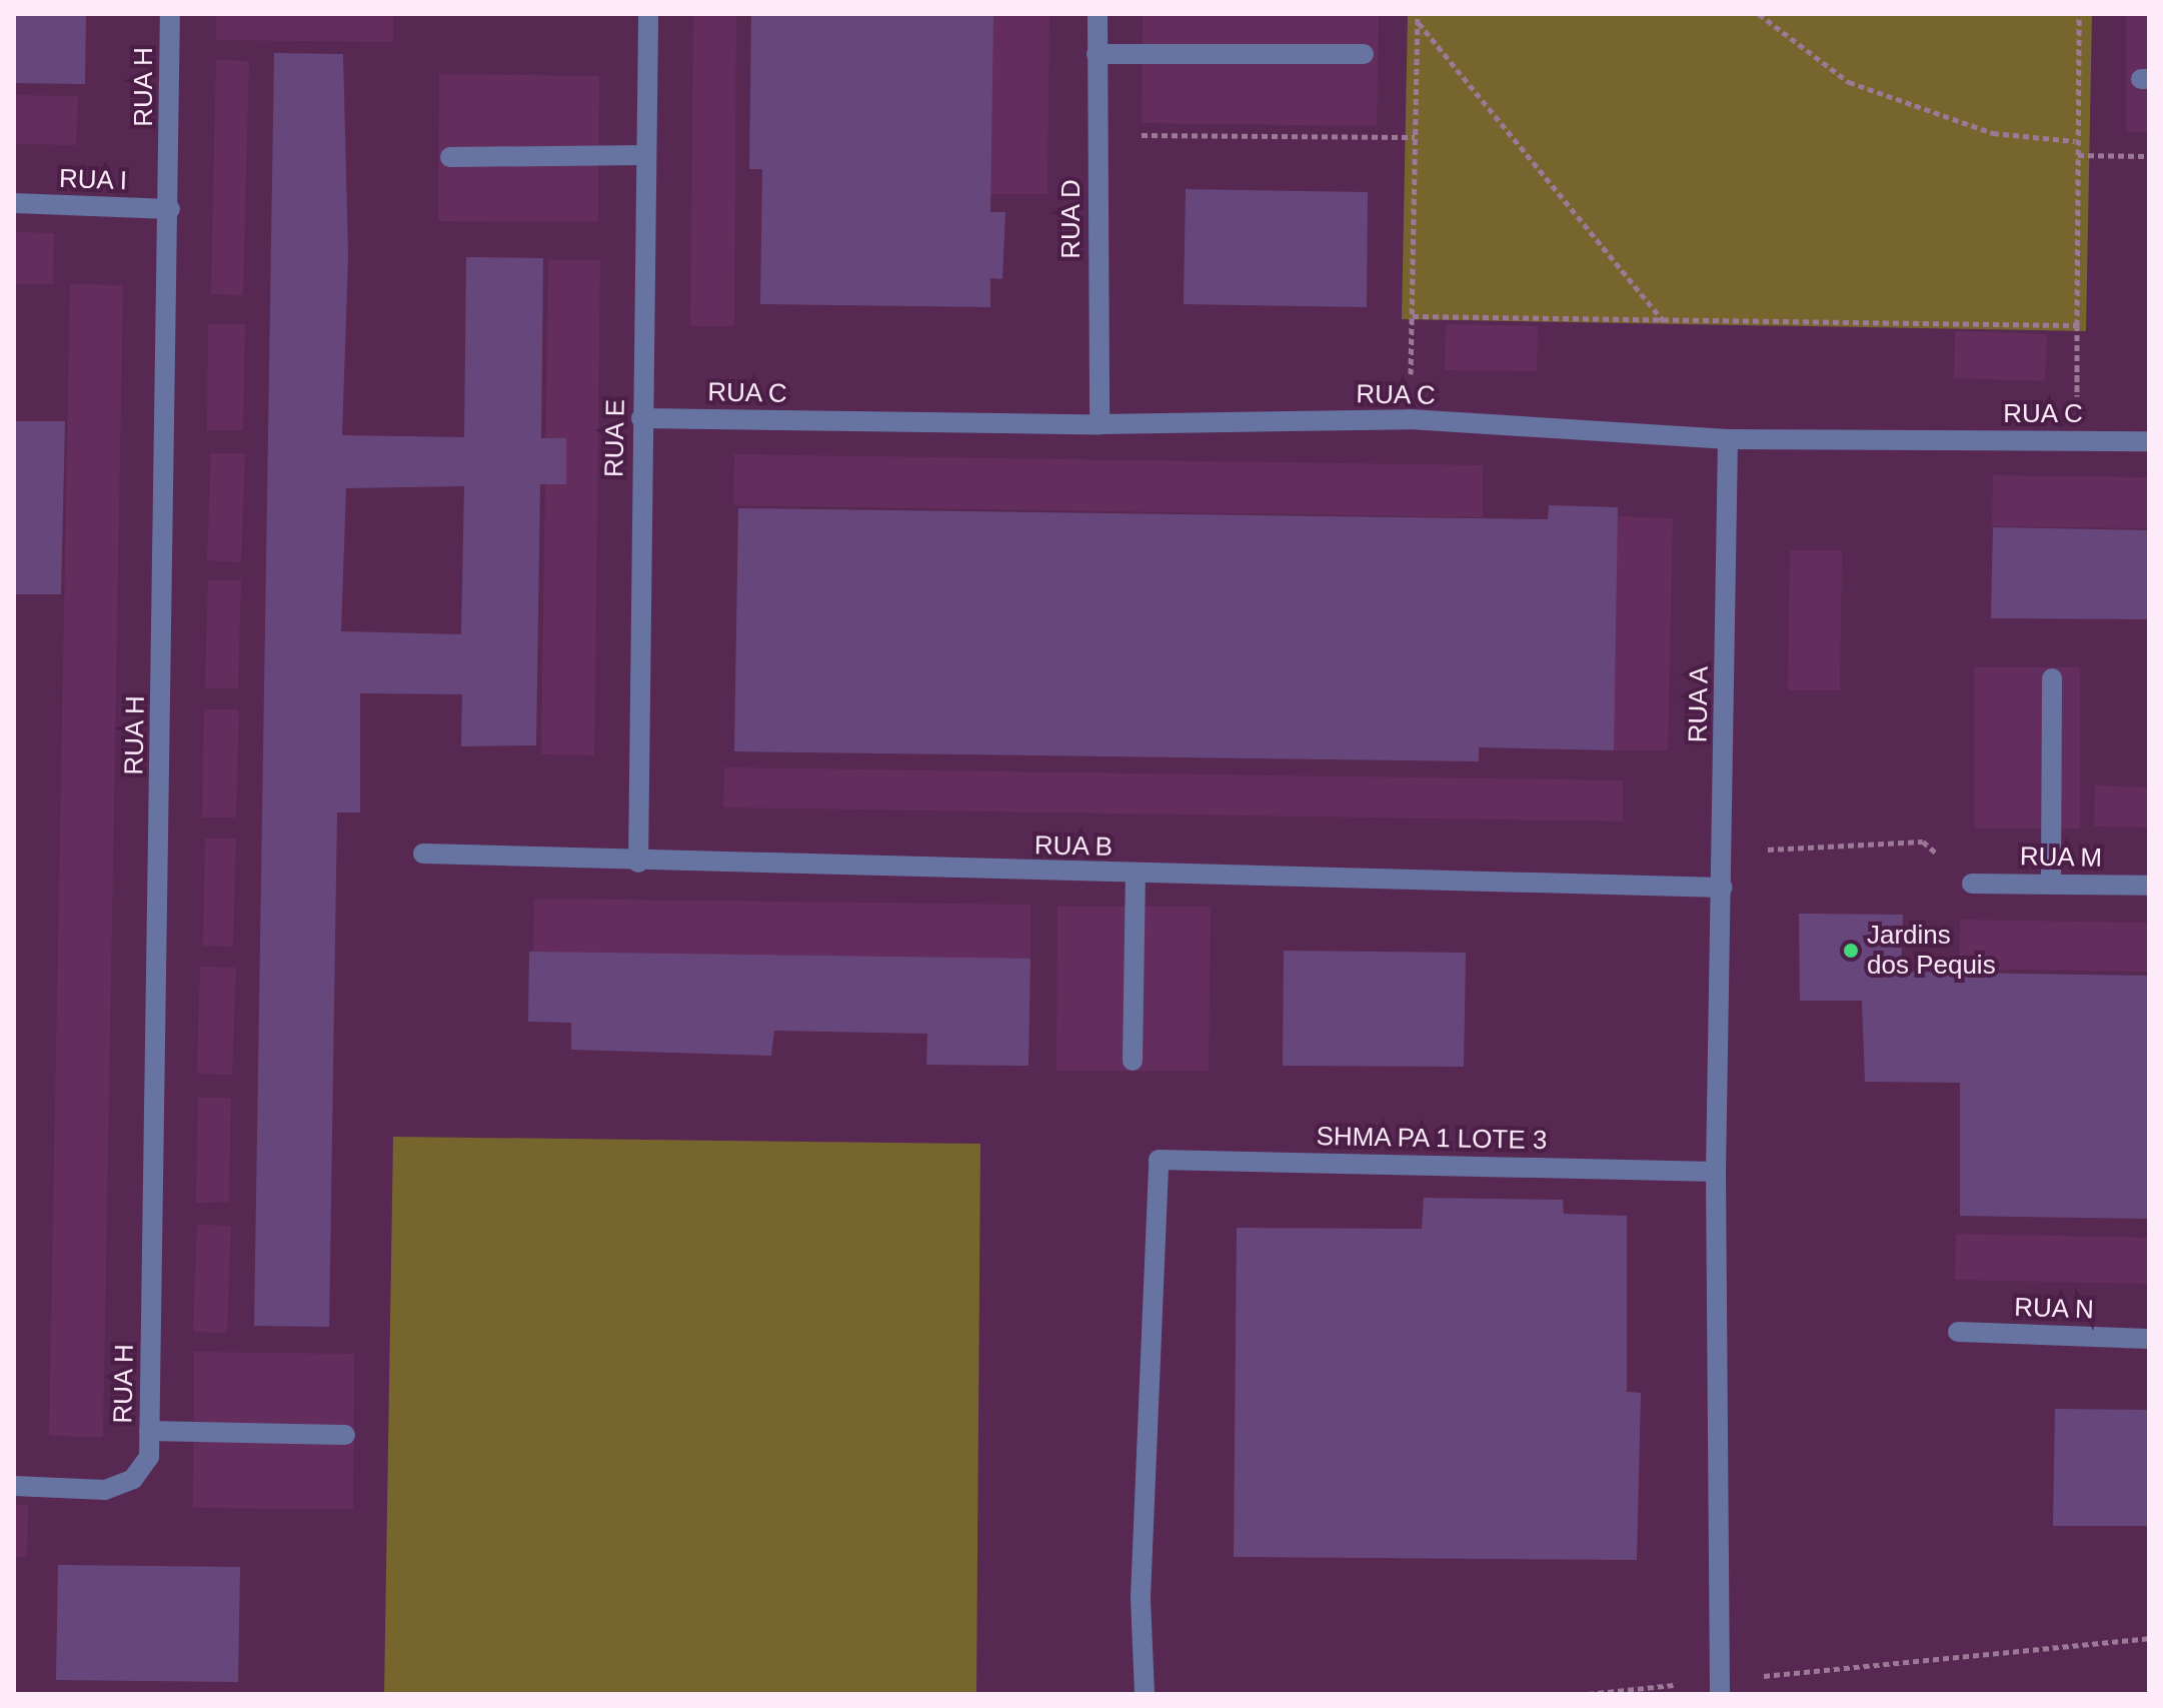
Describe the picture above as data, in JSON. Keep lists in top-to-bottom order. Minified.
{"streets":{"street":["RUA H","RUA I","RUA D","RUA C","RUA E","RUA A","RUA B","RUA M","SHMA PA 1 LOTE 3","RUA N"]},"crossings":[["RUA H","RUA I"],["RUA D","RUA C"],["RUA C","RUA E"],["RUA C","RUA A"],["RUA E","RUA B"],["RUA A","RUA B"],["RUA A","SHMA PA 1 LOTE 3"]],"places":["Jardins dos Pequis"]}
